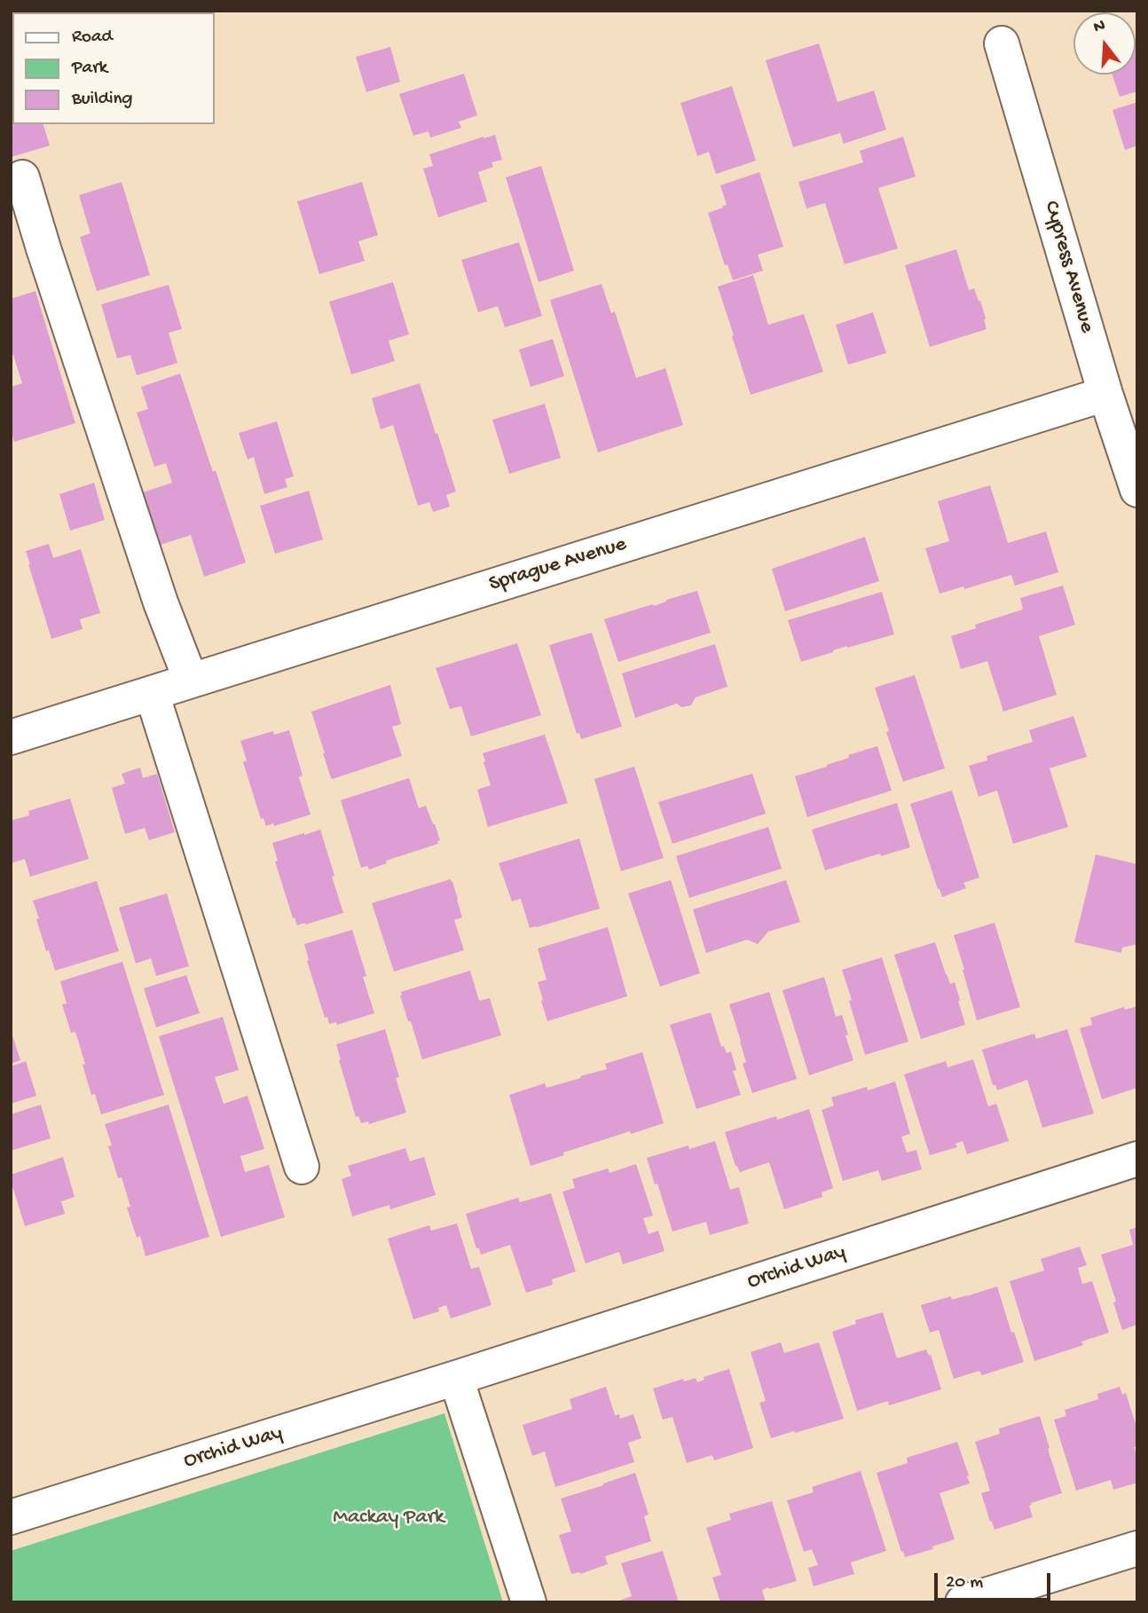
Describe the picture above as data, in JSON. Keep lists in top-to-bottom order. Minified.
{"streets":{"street":["Cypress Avenue","Sprague Avenue","Orchid Way"]},"crossings":[["Cypress Avenue","Sprague Avenue"]],"parks":["Mackay Park"],"legend":["Road","Park","Building"],"scale_bar":"20 m","north":"top"}
